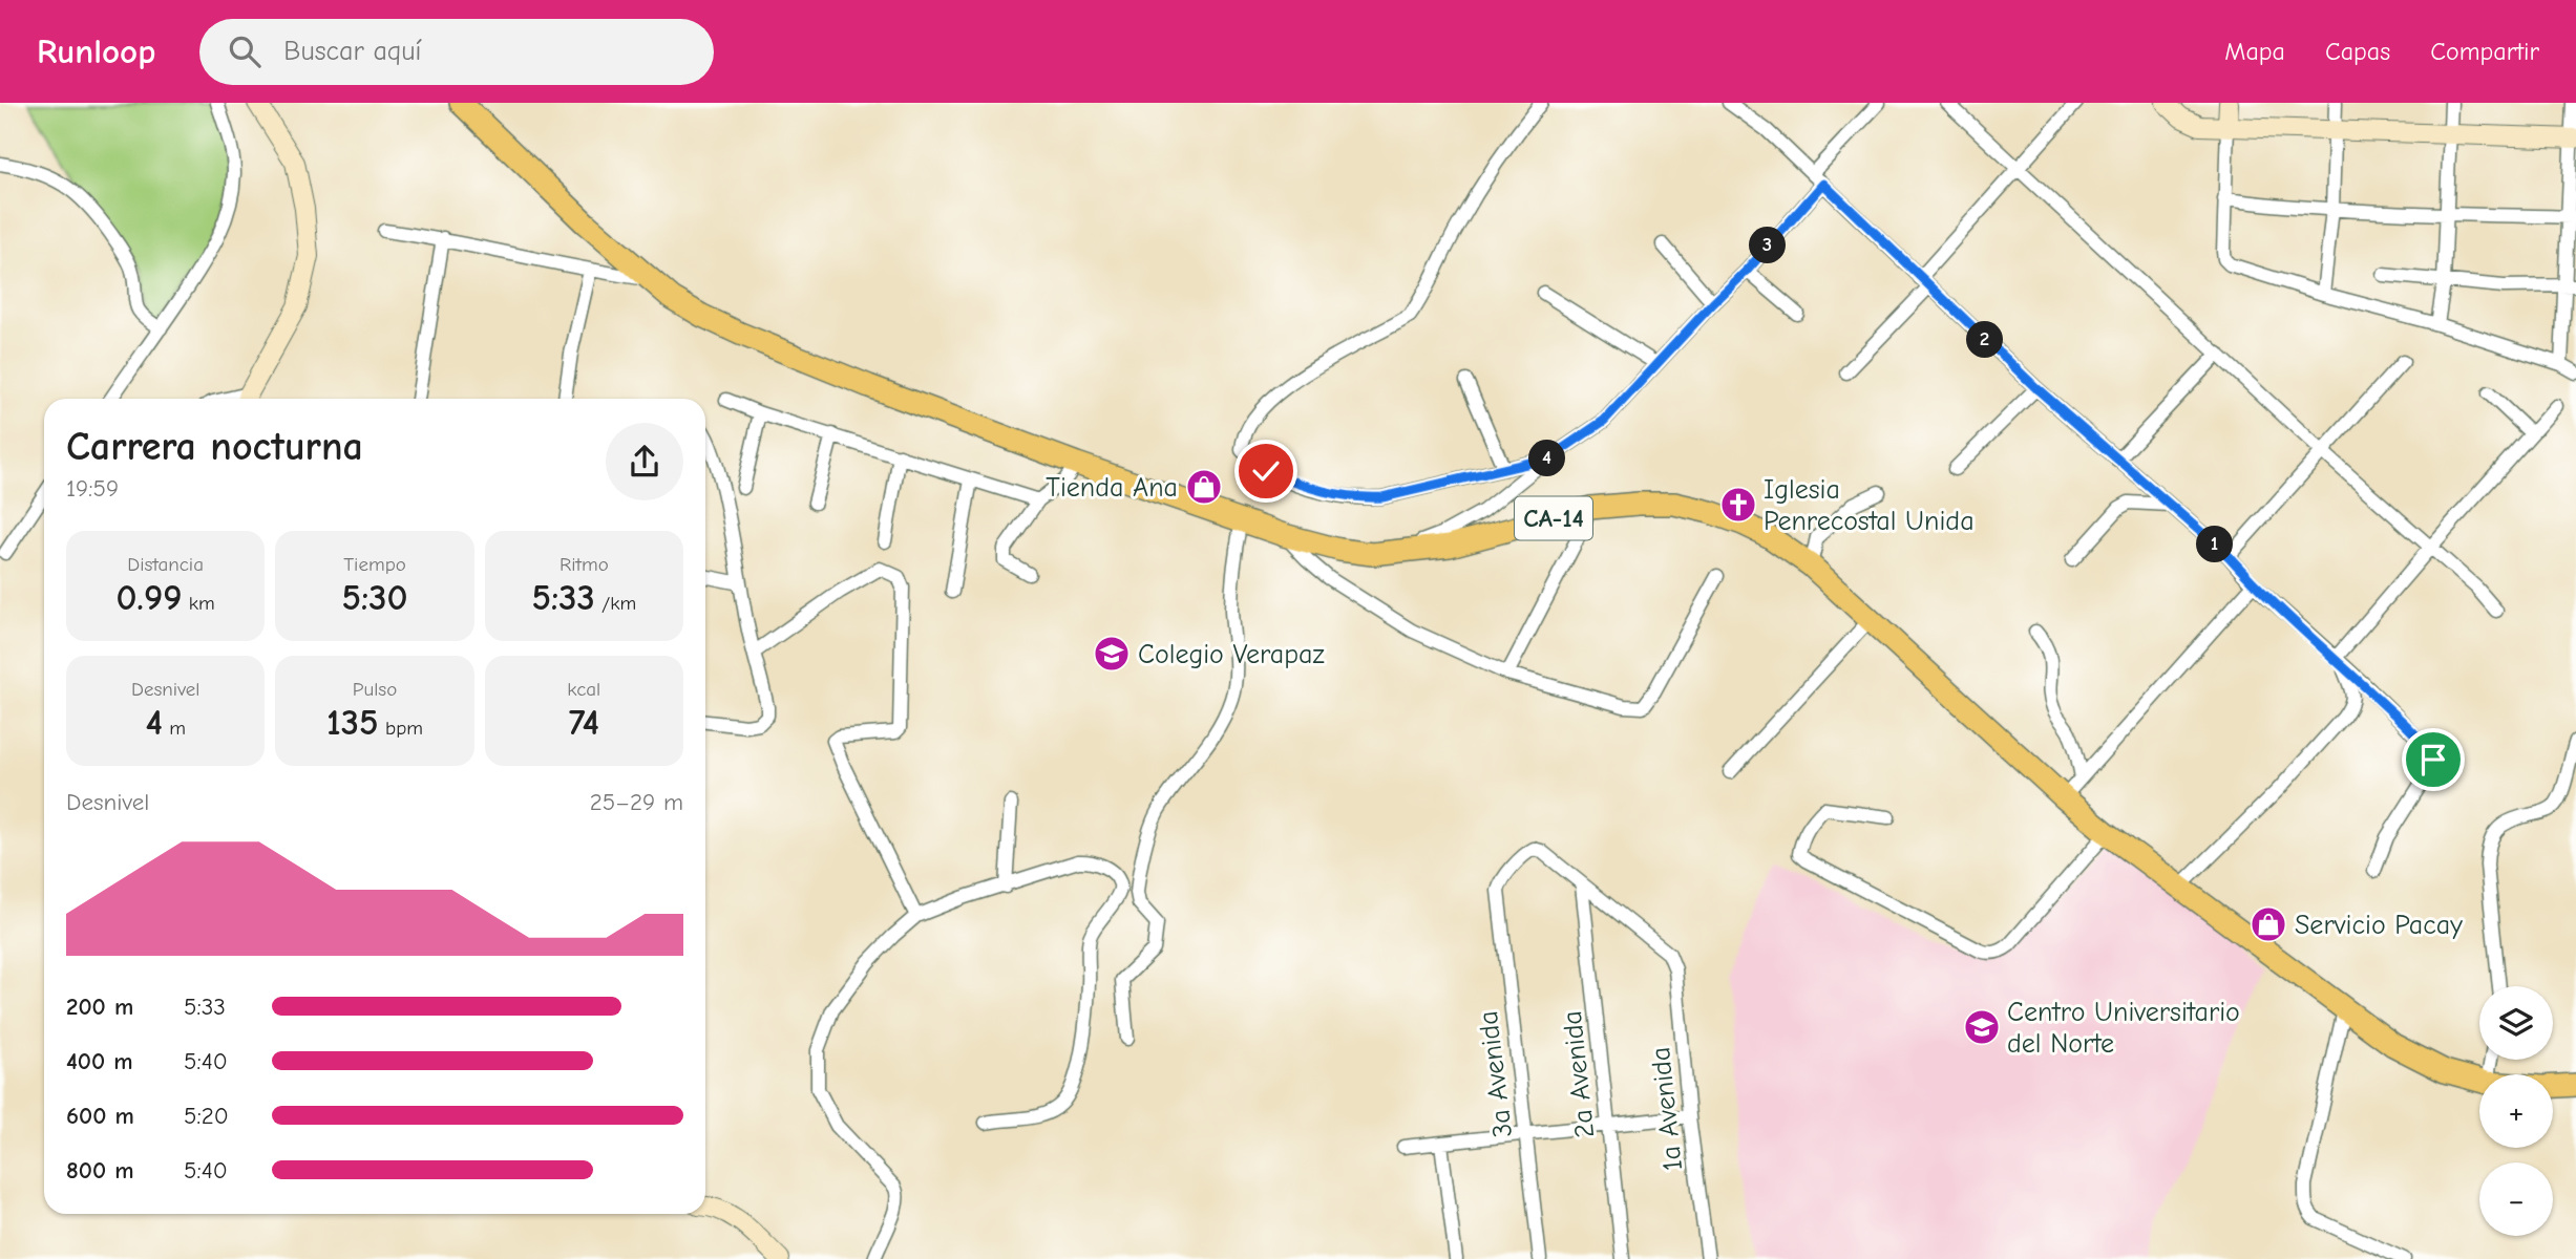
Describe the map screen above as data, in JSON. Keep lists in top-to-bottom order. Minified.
{"streets":{"highway":["CA-14"],"street":["3a Avenida","2a Avenida","1a Avenida"]},"crossings":[["3a Avenida","2a Avenida"],["3a Avenida","1a Avenida"],["2a Avenida","1a Avenida"]],"places":{"shop":["Tienda Ana","Servicio Pacay"],"church":["Iglesia Penrecostal Unida"],"school or university":["Colegio Verapaz","Centro Universitario del Norte"]},"page":{"header":"Runloop","search":"Buscar aquí","nav":["Mapa","Capas","Compartir"],"pins":["3","2","4","1"],"heading":["Carrera nocturna","19:59"],"stats":[["Distancia","0.99 km"],["Tiempo","5:30"],["Ritmo","5:33 /km"],["Desnivel","4 m"],["Pulso","135 bpm"],["kcal","74"]],"chart":["Desnivel","25–29 m"],"list":[{"name":"200 m","note":"5:33"},{"name":"400 m","note":"5:40"},{"name":"600 m","note":"5:20"},{"name":"800 m","note":"5:40"}],"map_buttons":["+","−"]}}
